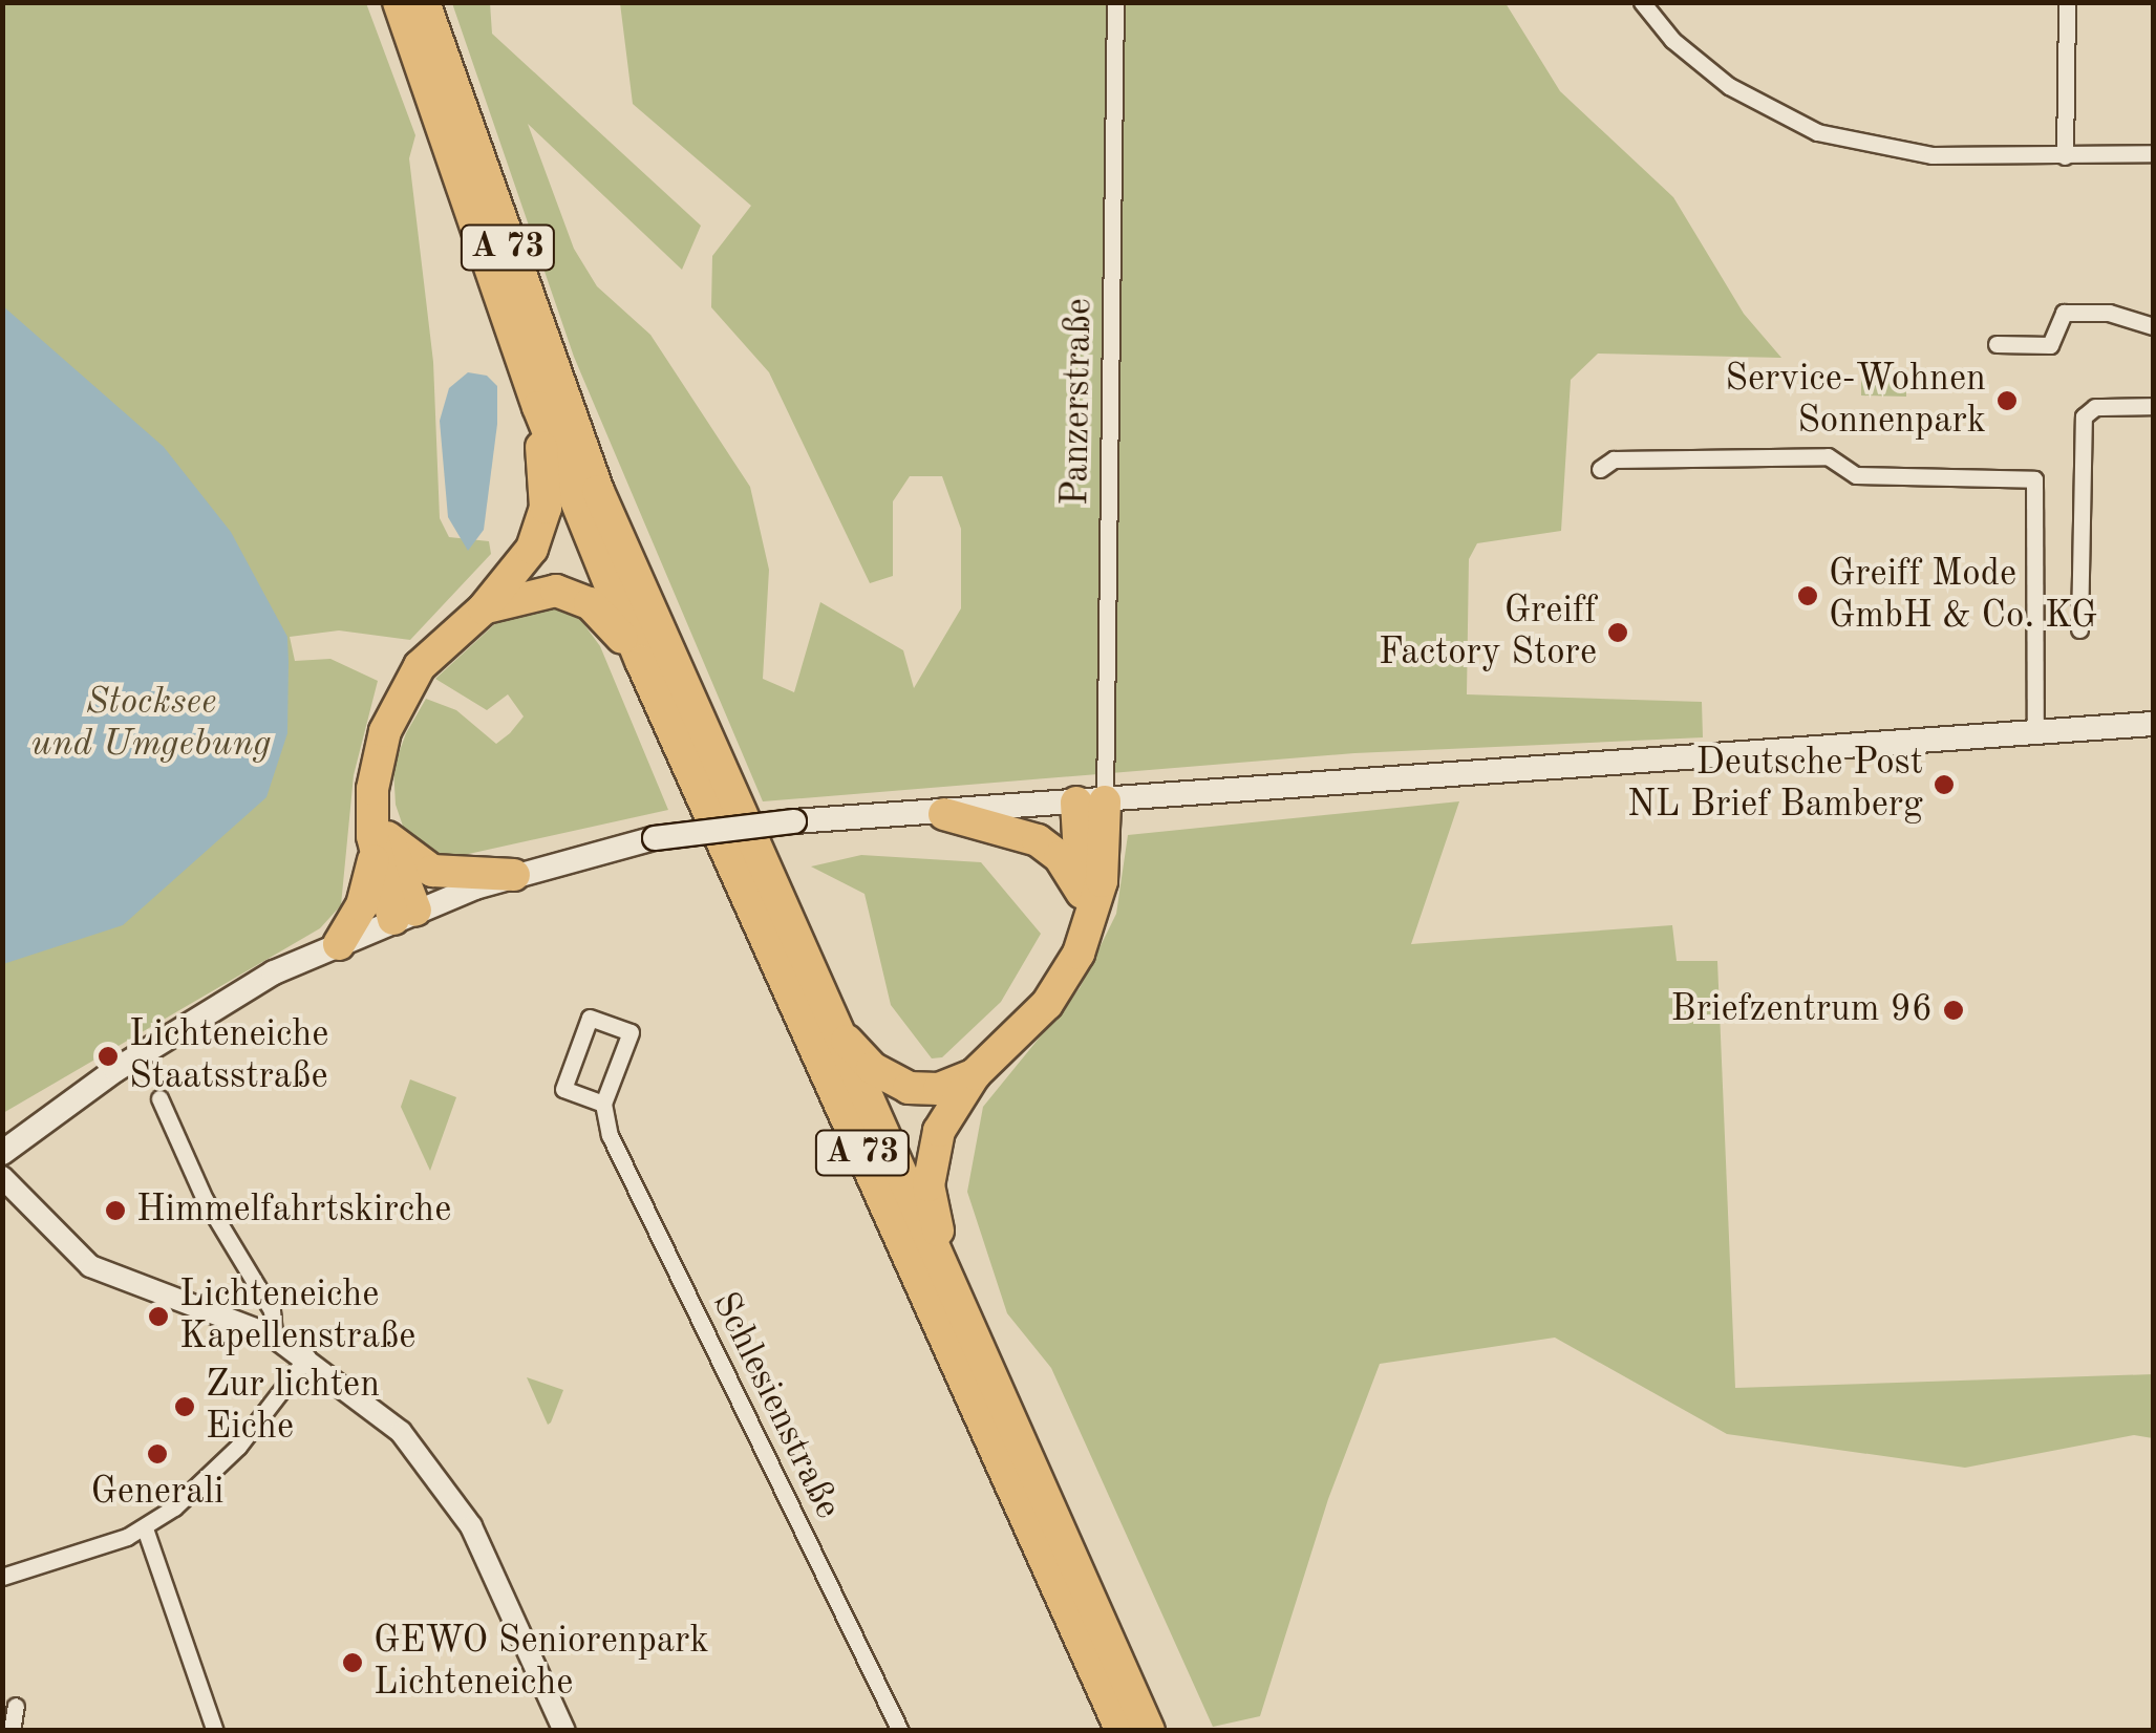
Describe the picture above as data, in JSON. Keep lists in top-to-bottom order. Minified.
{"streets":{"highway":["A 73"],"street":["Panzerstraße","Schlesienstraße"]},"parks":["Stocksee und Umgebung"],"places":["Service-Wohnen Sonnenpark","Greiff Mode GmbH & Co. KG","Greiff Factory Store","Deutsche Post NL Brief Bamberg","Briefzentrum 96","Lichteneiche Staatsstraße","Himmelfahrtskirche","Lichteneiche Kapellenstraße","Zur lichten Eiche","Generali","GEWO Seniorenpark Lichteneiche"]}
